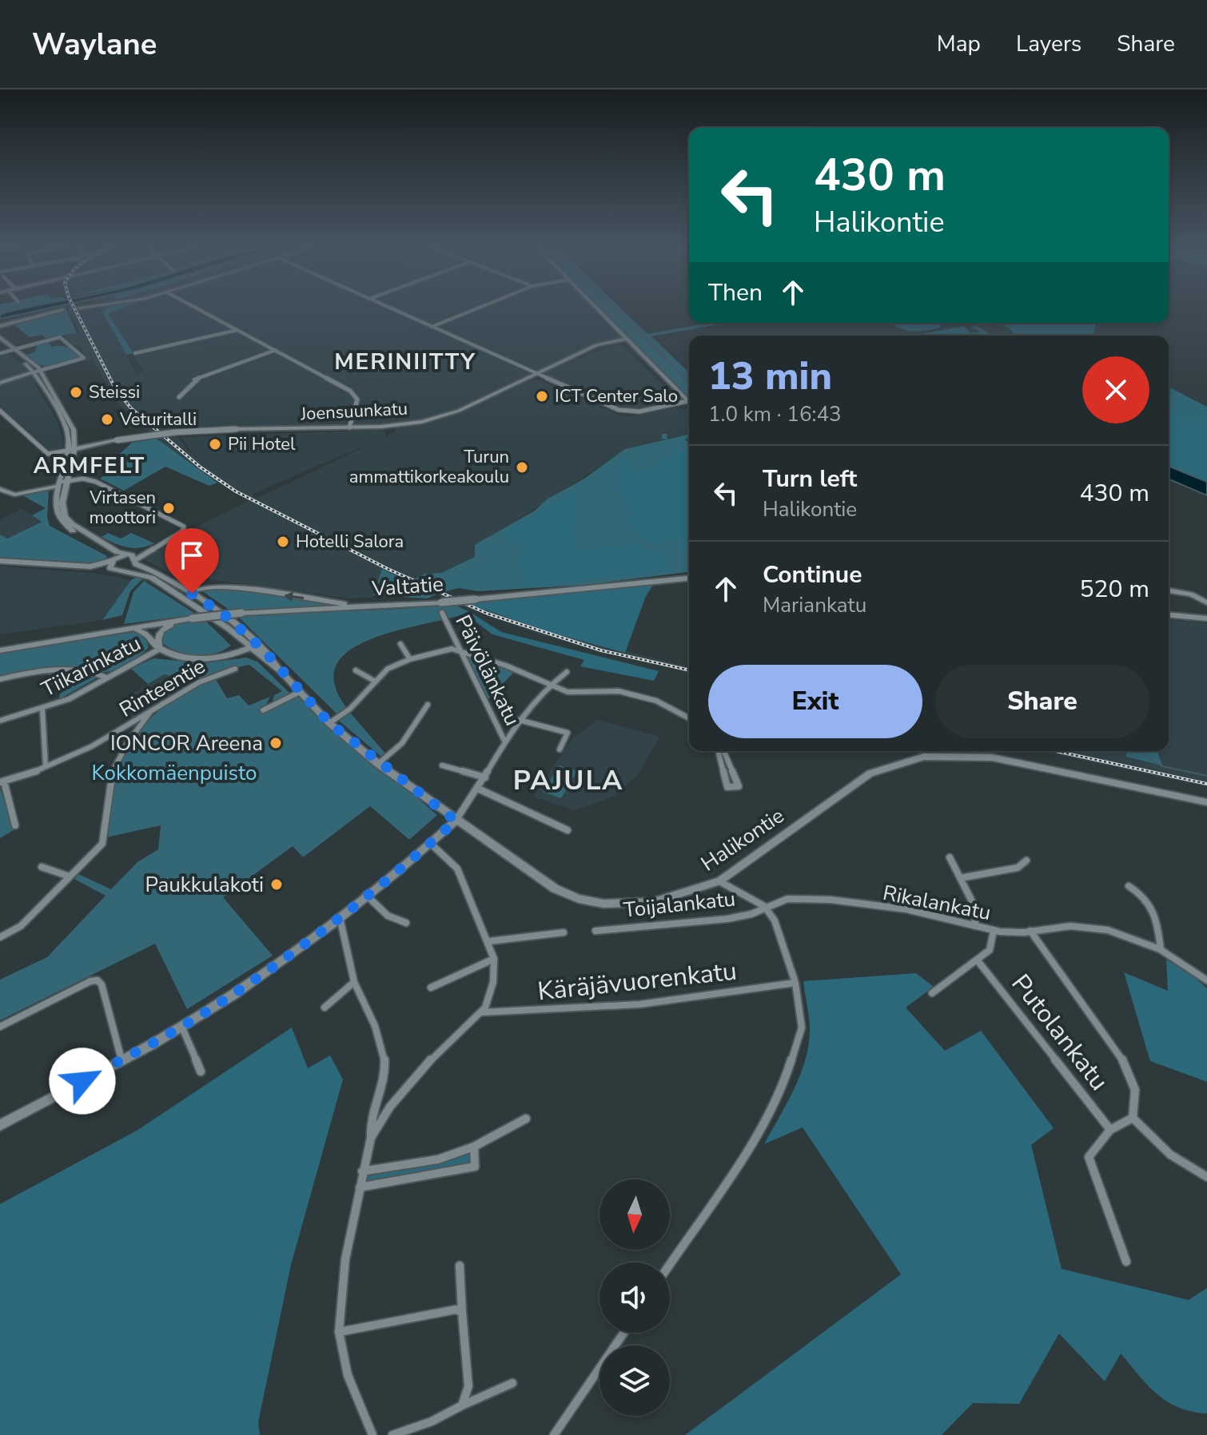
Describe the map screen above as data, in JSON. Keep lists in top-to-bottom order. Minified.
{"streets":{"main road":["Joensuunkatu","Valtatie","Halikontie"],"street":["Tiikarinkatu","Päivölänkatu","Rinteentie","Rikalankatu","Toijalankatu","Käräjävuorenkatu","Putolankatu"]},"crossings":[["Rikalankatu","Toijalankatu"]],"districts":["MERINIITTY","ARMFELT","PAJULA"],"parks":["Kokkomäenpuisto"],"places":["Steissi","ICT Center Salo","Veturitalli","Pii Hotel","Turun ammattikorkeakoulu","Virtasen moottori","Hotelli Salora","IONCOR Areena","Paukkulakoti"],"north":"bottom","page":{"header":"Waylane","nav":["Map","Layers","Share"],"turn":["430 m","Halikontie"],"then":"Then","heading":["13 min","1.0 km · 16:43"],"list":[{"name":"Turn left","note":"Halikontie","value":"430 m"},{"name":"Continue","note":"Mariankatu","value":"520 m"}],"buttons":["Exit","Share"]}}
